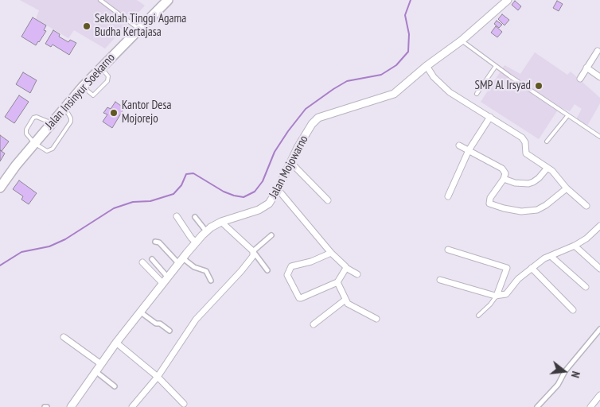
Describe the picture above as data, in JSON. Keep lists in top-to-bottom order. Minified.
{"streets":{"main road":["Jalan Insinyur Soekarno"],"street":["Jalan Mojowarno"]},"places":["Sekolah Tinggi Agama Budha Kertajasa","SMP Al Irsyad","Kantor Desa Mojorejo"],"north":"right"}
